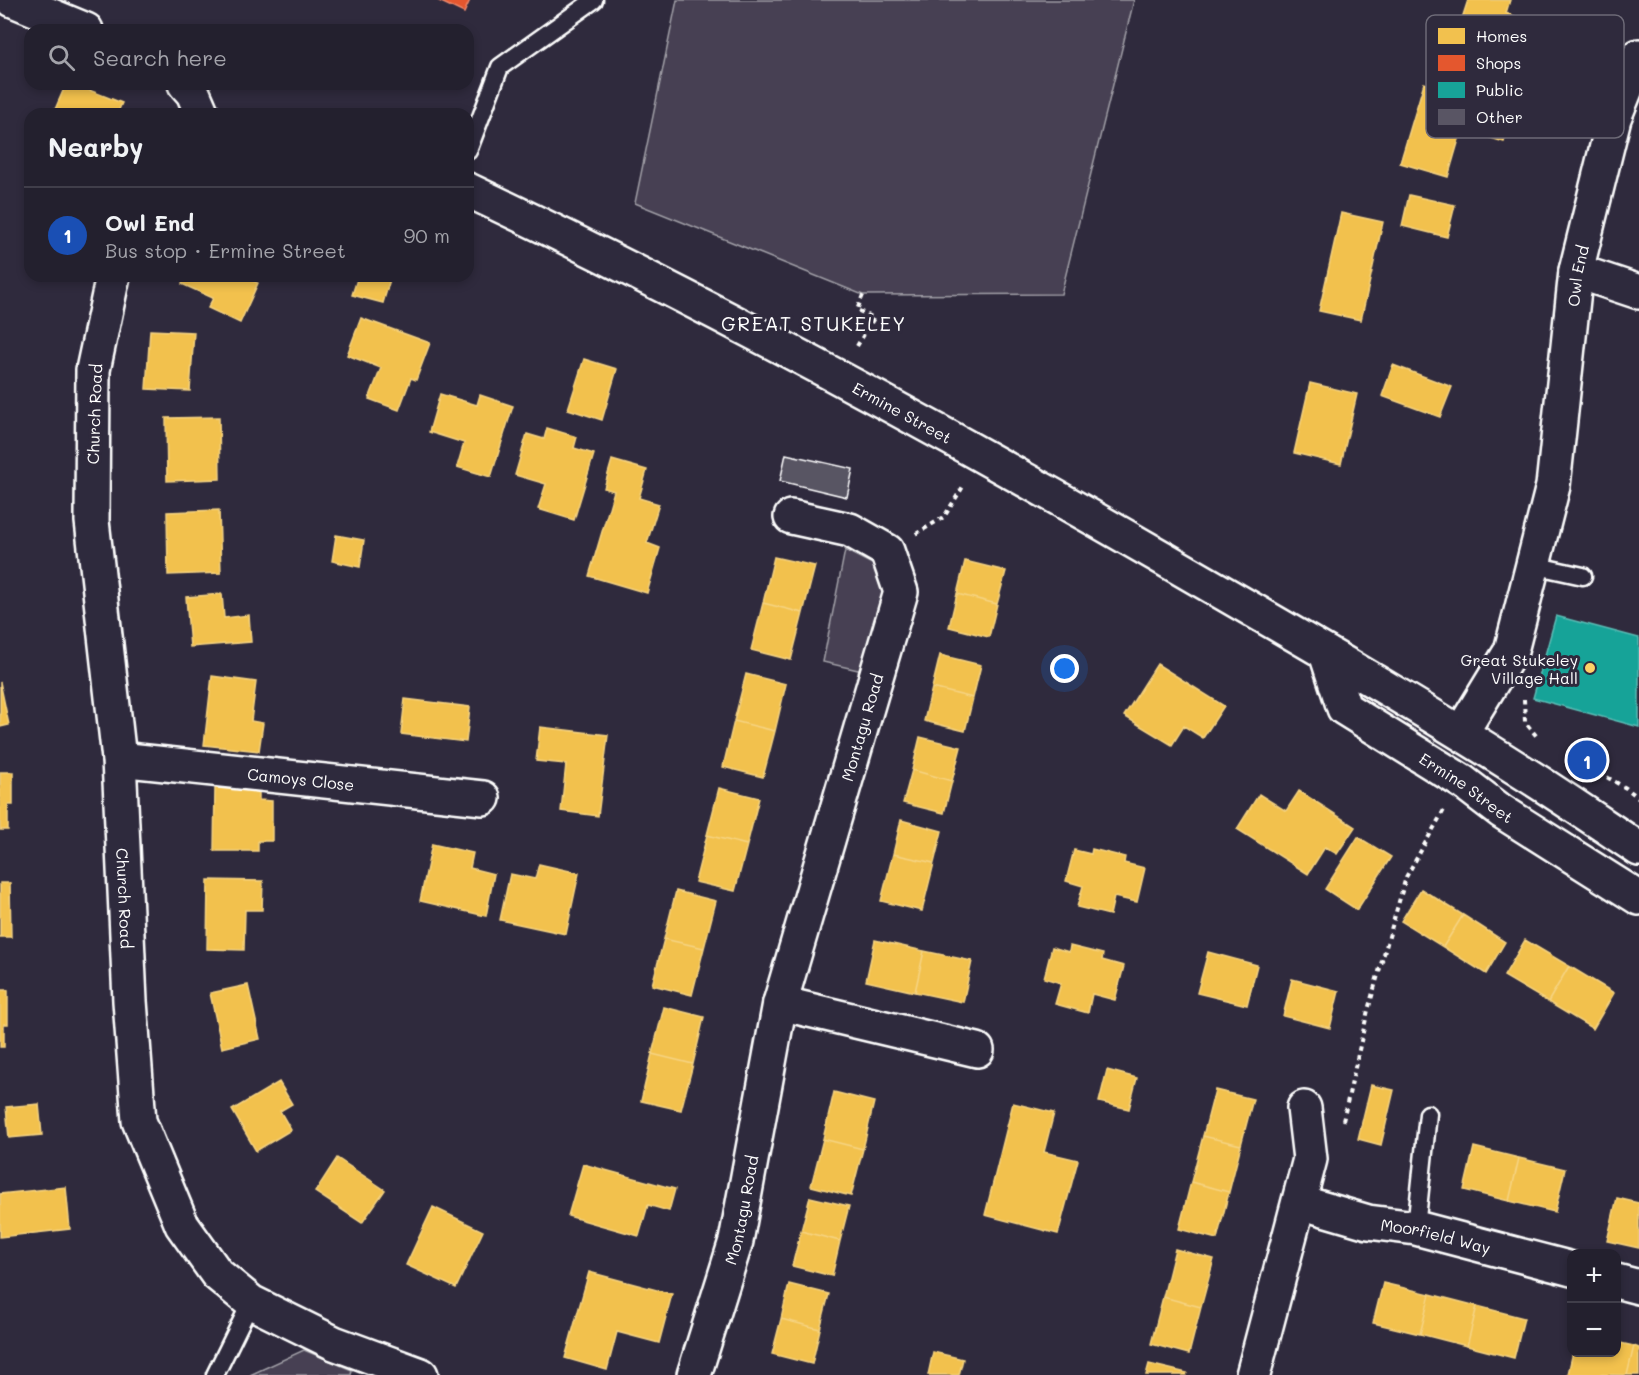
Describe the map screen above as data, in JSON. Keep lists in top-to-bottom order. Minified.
{"streets":{"street":["Owl End","Ermine Street","Church Road","Montagu Road","Camoys Close","Moorfield Way"]},"crossings":[["Owl End","Ermine Street"],["Church Road","Camoys Close"]],"districts":["GREAT STUKELEY"],"places":["Great Stukeley Village Hall"],"legend":["Homes","Shops","Public","Other"],"page":{"search":"Search here","heading":"Nearby","list":[{"mark":"1","name":"Owl End","note":"Bus stop · Ermine Street","value":"90 m"}],"pins":"1","map_buttons":["+","−"]}}
